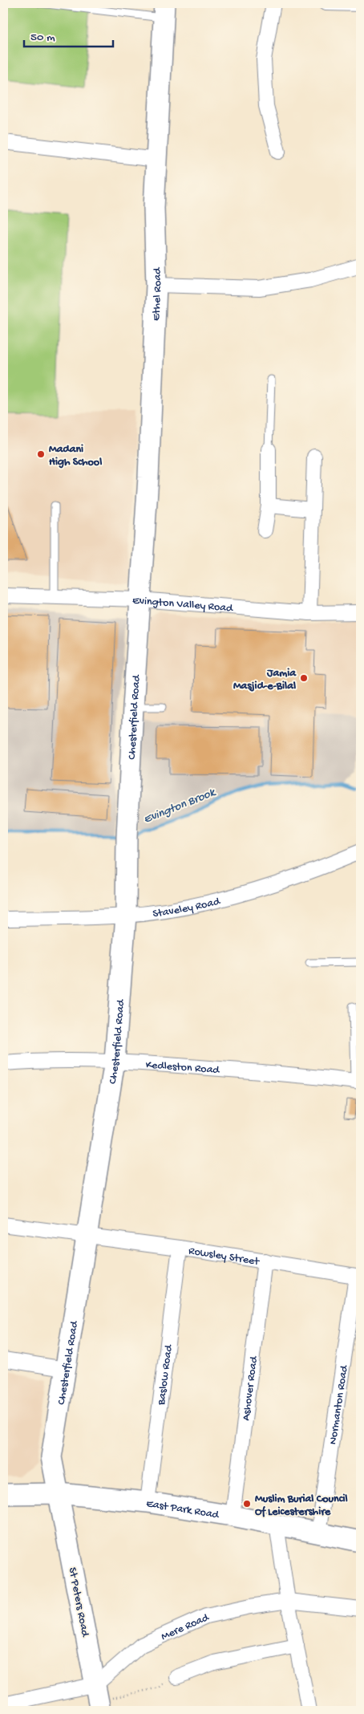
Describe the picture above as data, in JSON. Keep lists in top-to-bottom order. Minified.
{"streets":{"street":["Ethel Road","Evington Valley Road","Chesterfield Road","Staveley Road","Kedleston Road","Rowsley Street","Baslow Road","Ashover Road","Normanton Road","East Park Road","St Peters Road","Mere Road"]},"crossings":[["Ethel Road","Evington Valley Road"],["Ethel Road","Chesterfield Road"],["Evington Valley Road","Chesterfield Road"],["Chesterfield Road","Staveley Road"],["Chesterfield Road","Kedleston Road"],["Chesterfield Road","Rowsley Street"],["Chesterfield Road","East Park Road"],["Chesterfield Road","St Peters Road"],["Rowsley Street","Baslow Road"],["Rowsley Street","Ashover Road"],["Rowsley Street","Normanton Road"],["Baslow Road","East Park Road"],["Ashover Road","East Park Road"],["Normanton Road","East Park Road"],["East Park Road","St Peters Road"],["St Peters Road","Mere Road"]],"water":["Evington Brook"],"places":["Madani High School","Jamia Masjid-e-Bilal","Muslim Burial Council Of Leicestershire"],"scale_bar":"50 m"}
